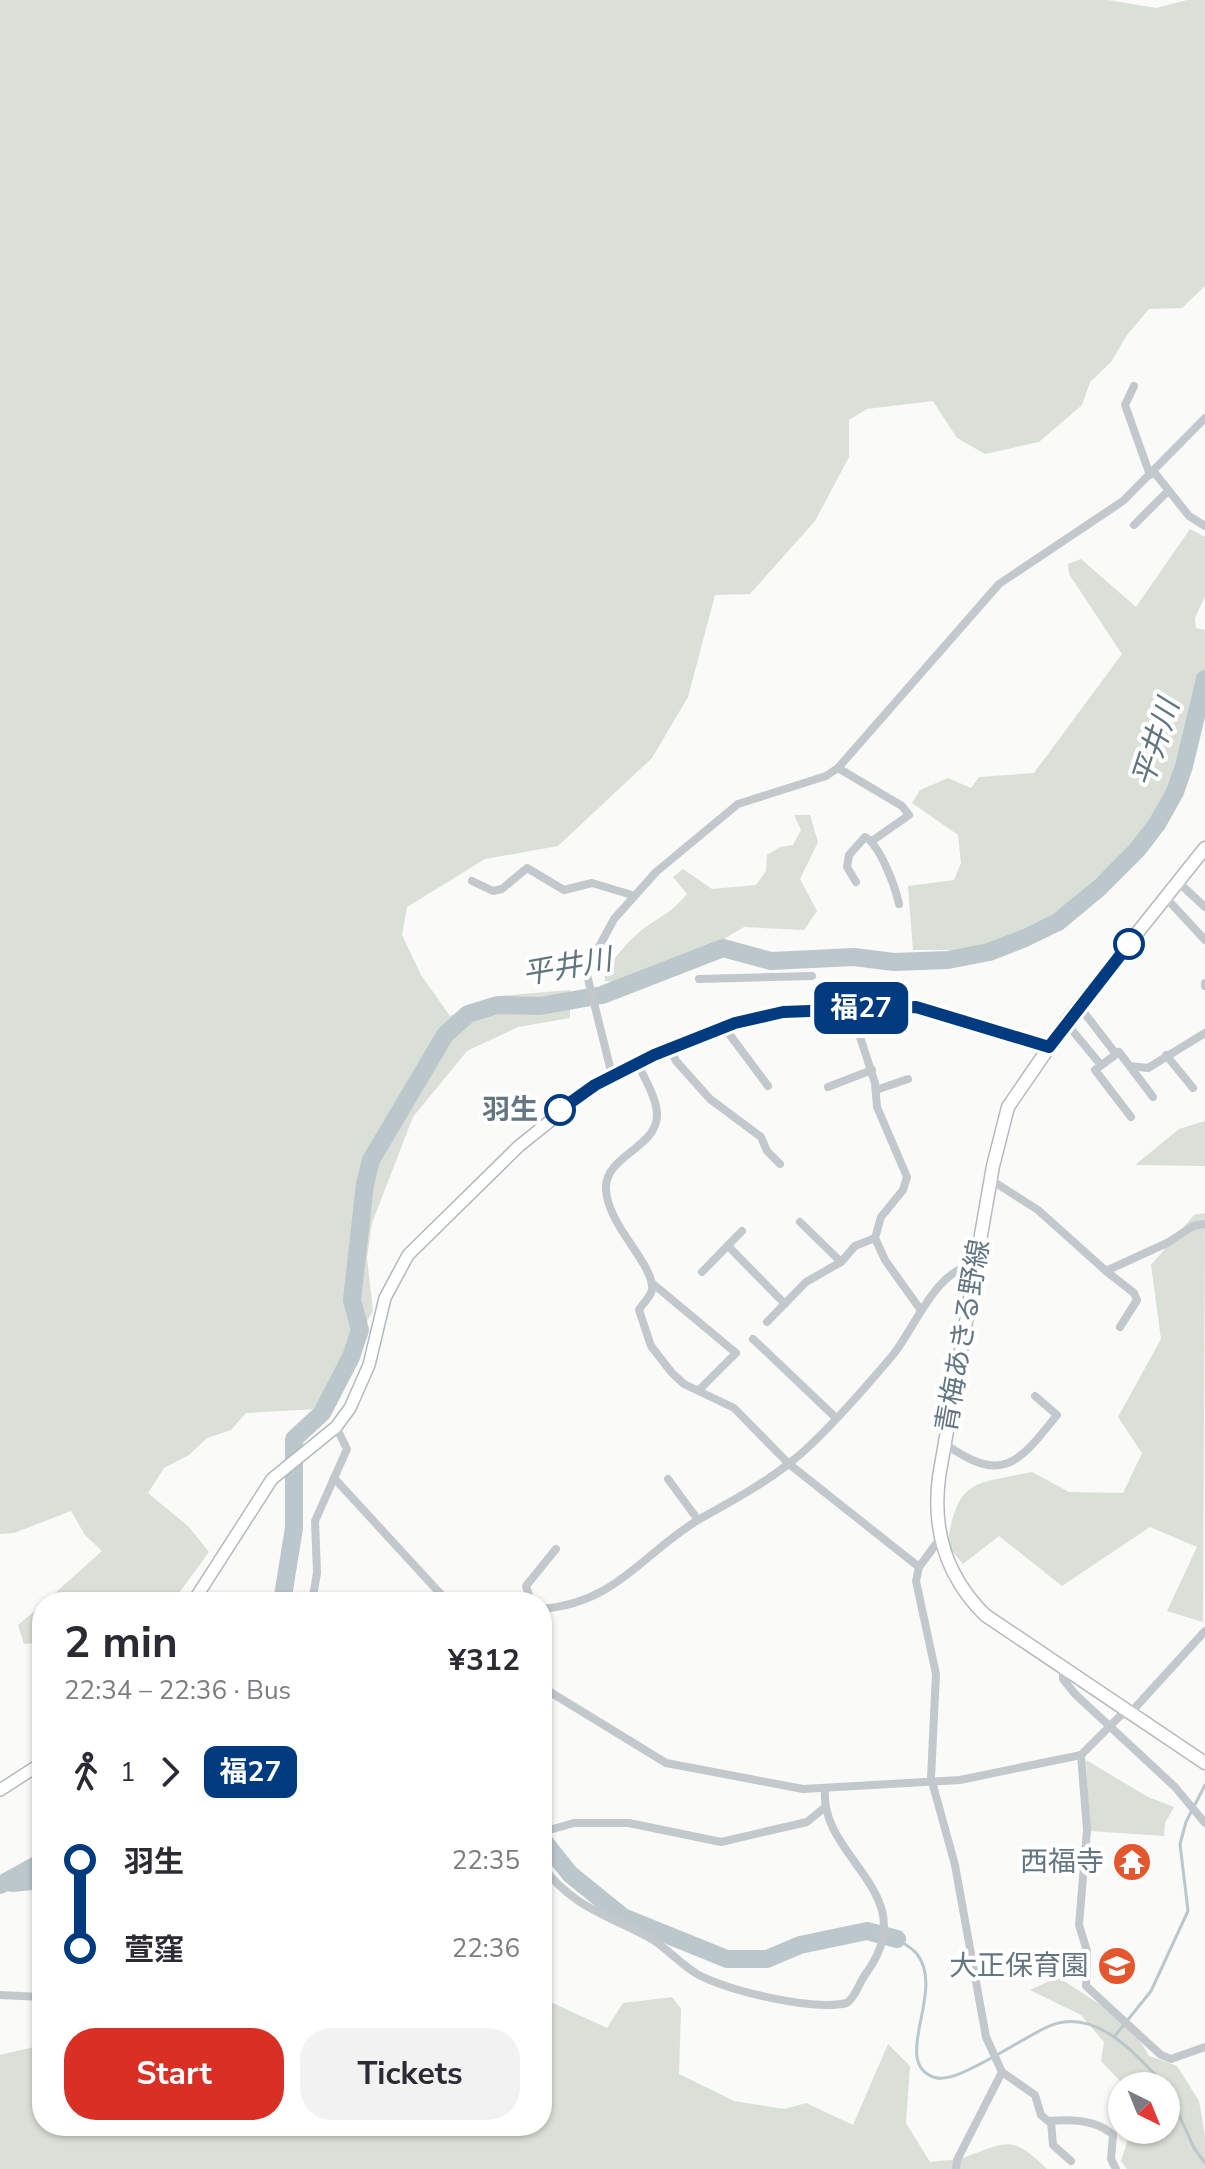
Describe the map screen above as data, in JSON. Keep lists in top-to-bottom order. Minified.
{"streets":{"main road":["青梅あきる野線"]},"water":["平井川"],"places":{"other":["羽生"],"temple":["西福寺"],"school or university":["大正保育園"]},"lines":["bus line 福27"],"north":"bottom right","page":{"on_map":"福27","heading":["2 min","22:34 – 22:36 · Bus","¥312"],"legs":["1","福27"],"list":[{"name":"羽生","value":"22:35"},{"name":"萱窪","value":"22:36"}],"buttons":["Start","Tickets"]}}
